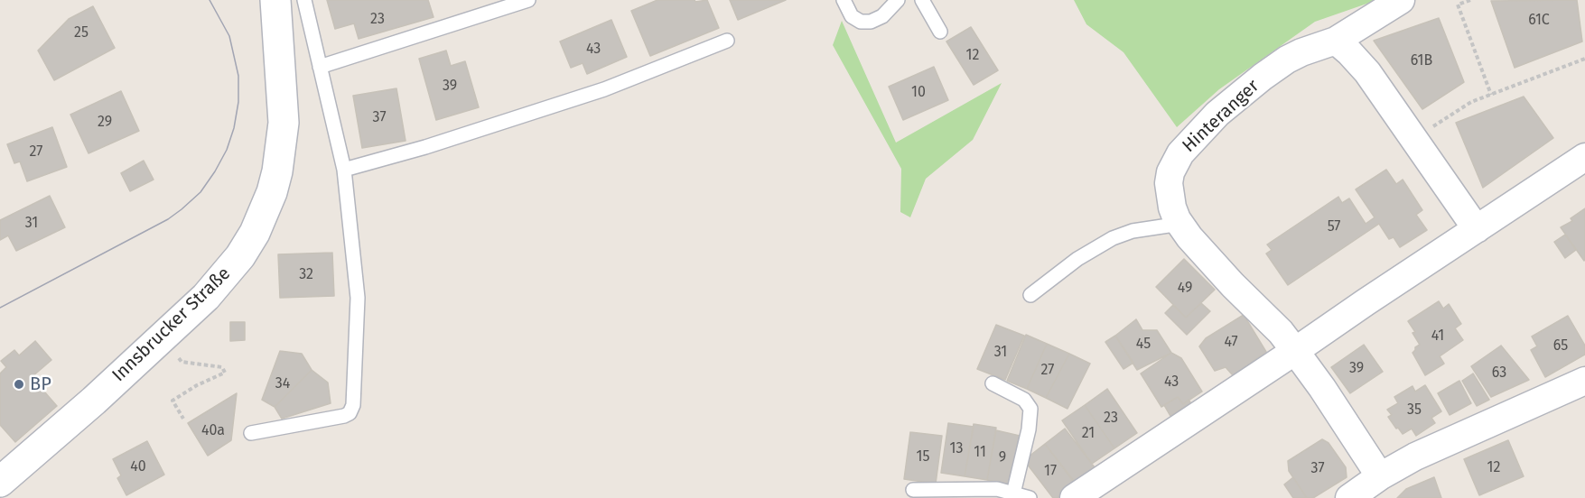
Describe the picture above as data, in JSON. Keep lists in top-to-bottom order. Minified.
{"streets":{"main road":["Innsbrucker Straße"],"street":["Hinteranger"]},"places":["BP"],"house_numbers":["23","61C","25","43","12","61B","39","10","37","29","27","31","57","32","49","41","47","45","65","31","39","27","63","43","34","35","23","40a","21","13","11","15","9","40","12","37","17"]}
